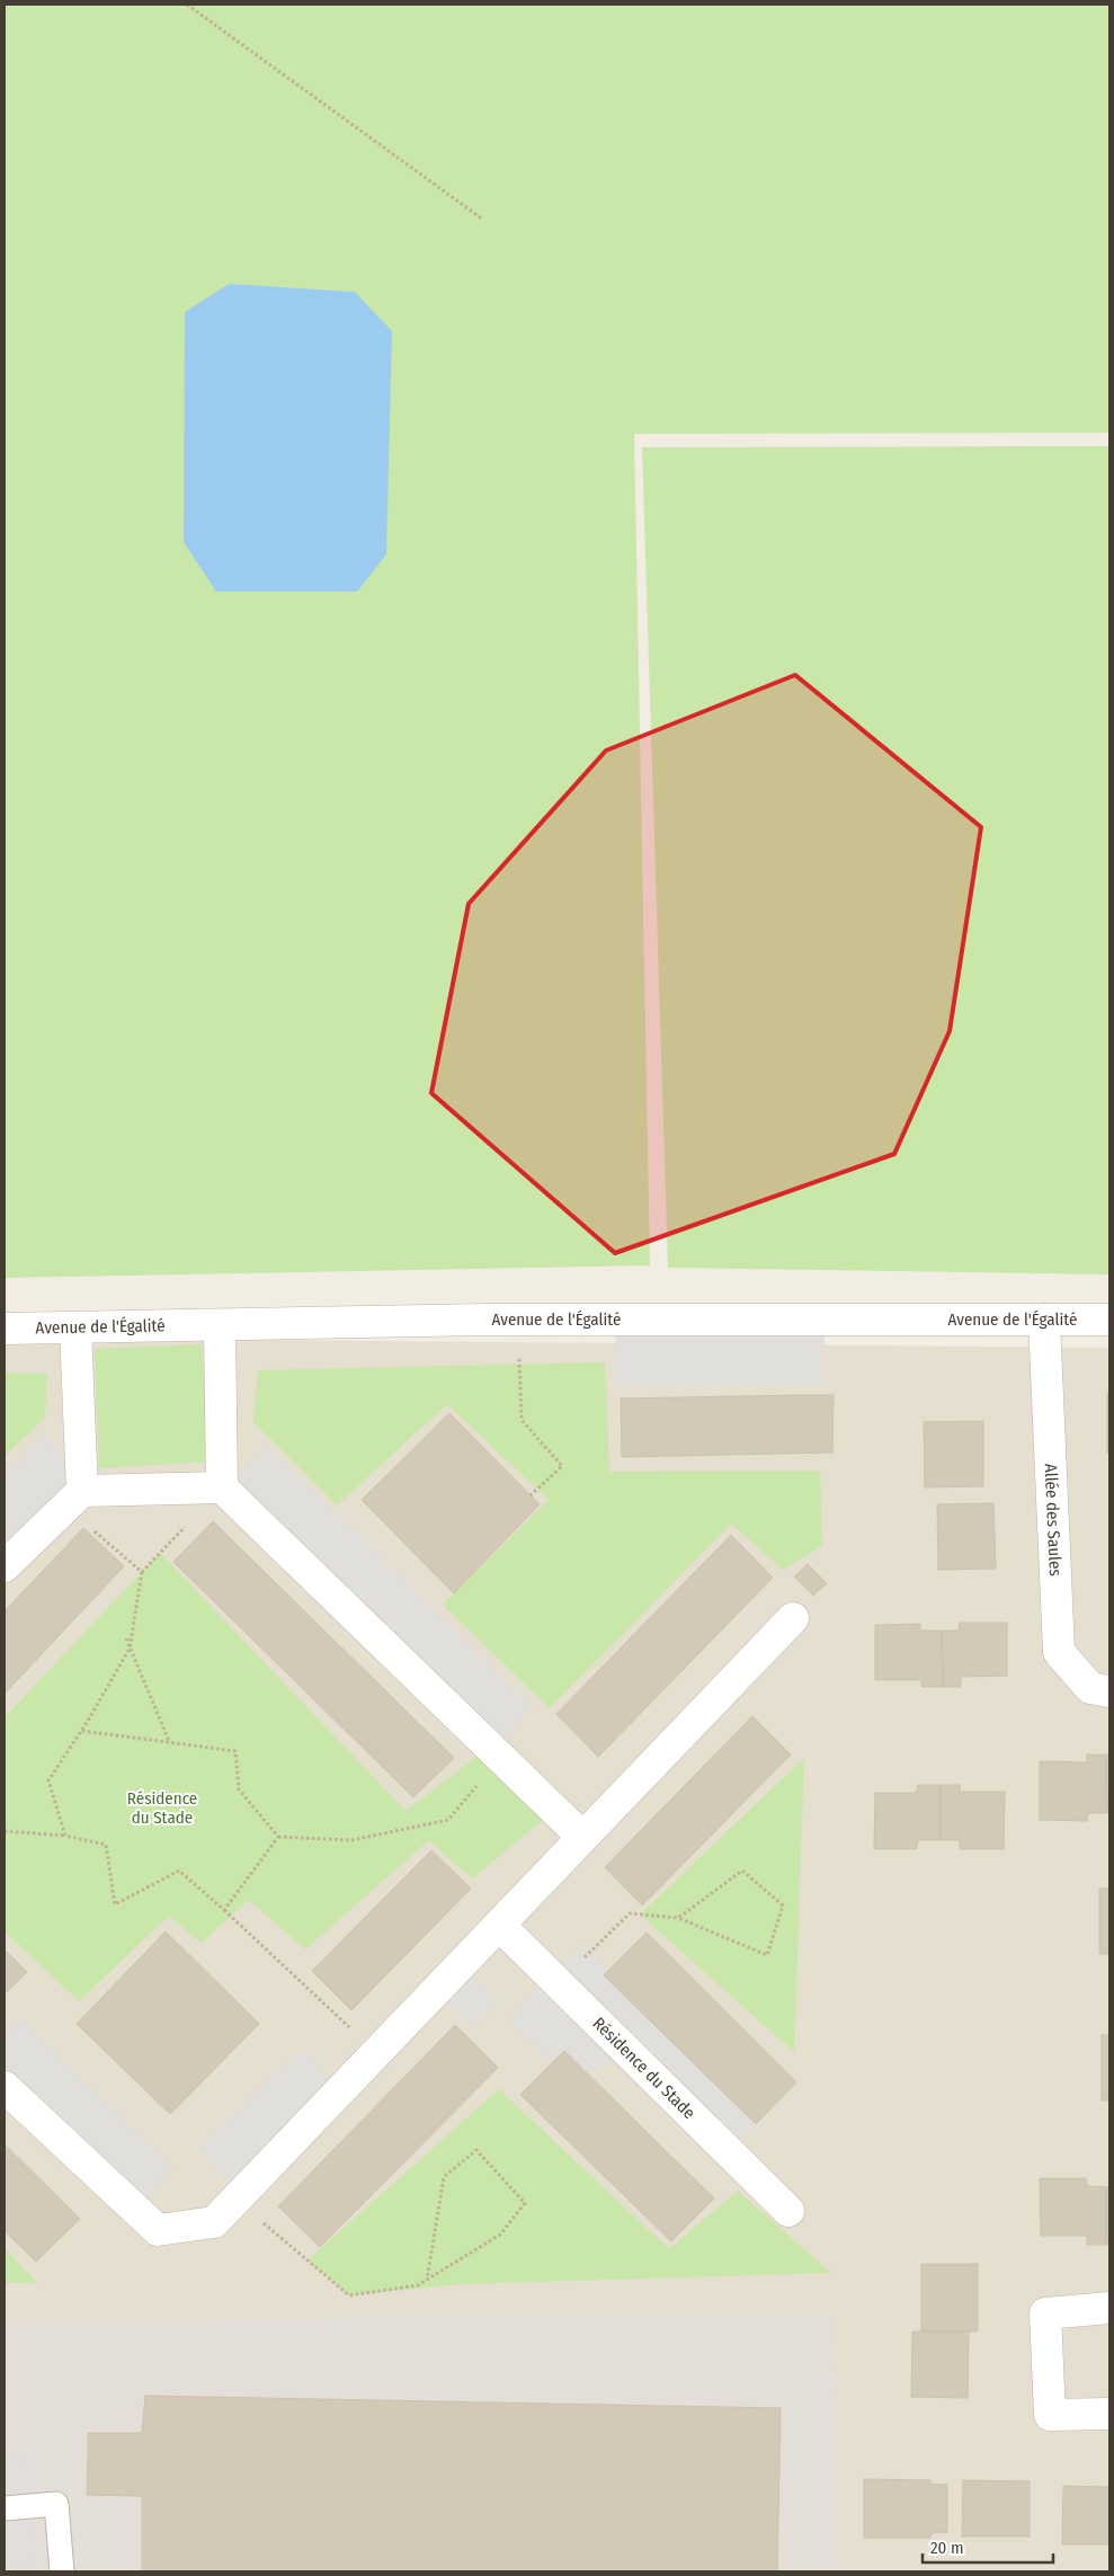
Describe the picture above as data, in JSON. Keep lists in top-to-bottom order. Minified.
{"streets":{"street":["Avenue de l'Égalité","Allée des Saules","Résidence du Stade"]},"crossings":[["Avenue de l'Égalité","Allée des Saules"]],"parks":["Résidence du Stade"],"scale_bar":"20 m"}
